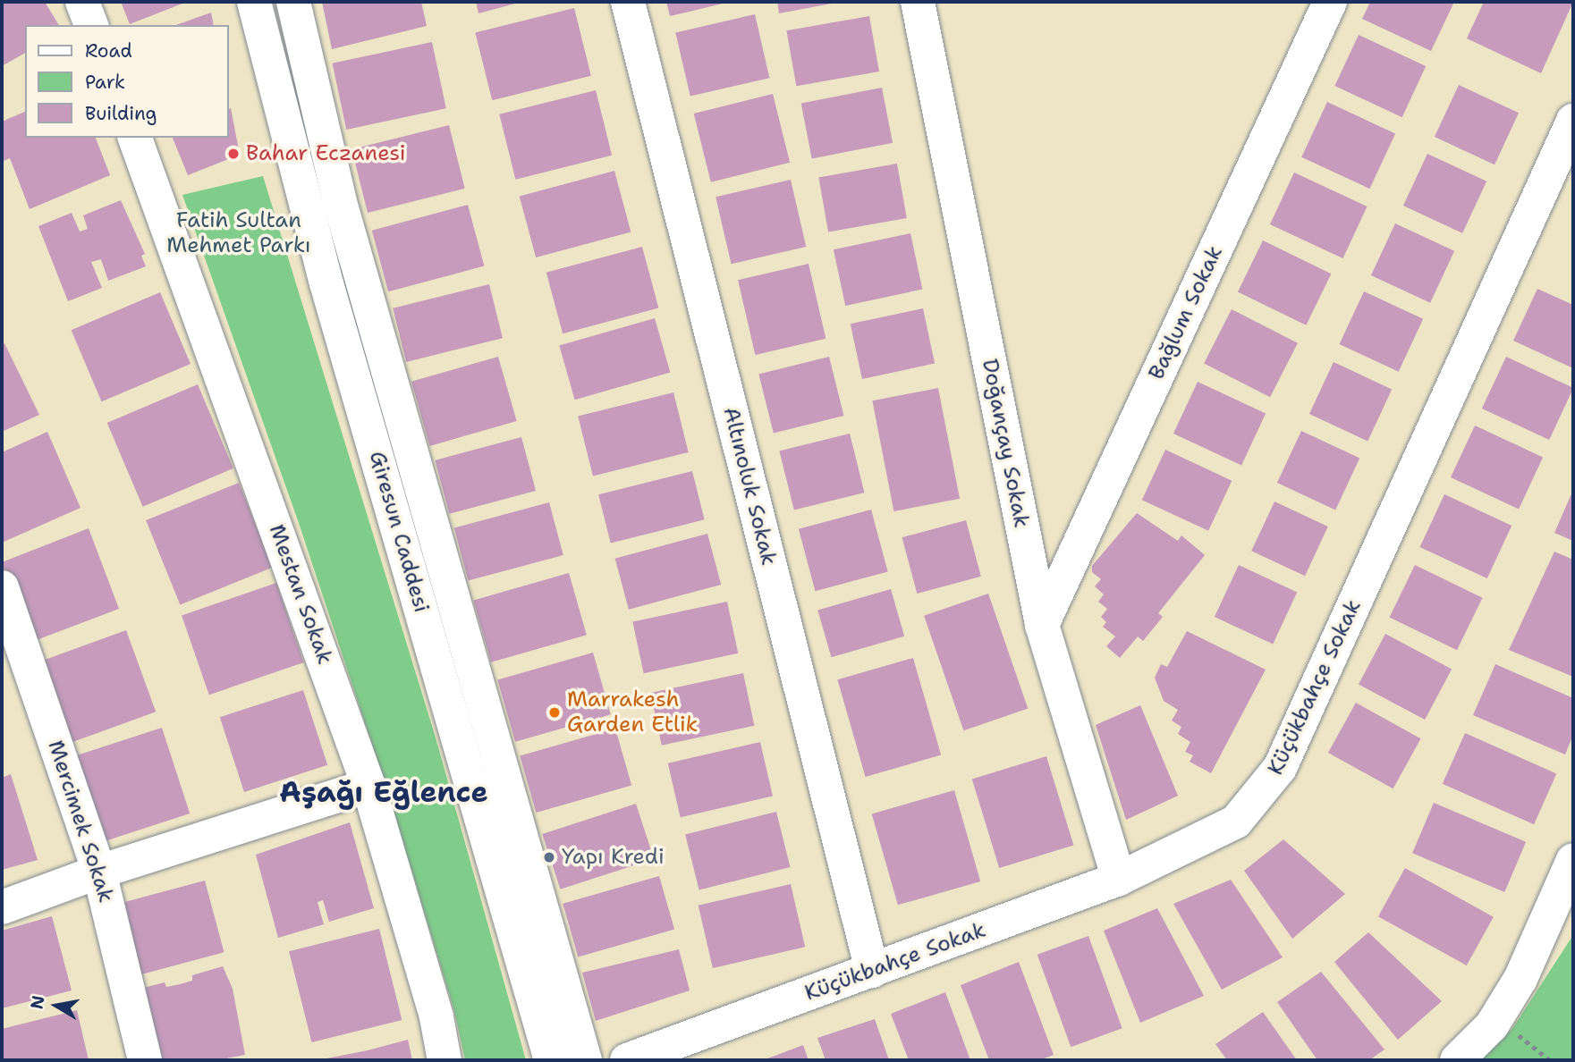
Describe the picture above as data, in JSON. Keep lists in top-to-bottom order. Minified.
{"streets":{"street":["Bağlum Sokak","Doğançay Sokak","Altınoluk Sokak","Giresun Caddesi","Mestan Sokak","Küçükbahçe Sokak","Mercimek Sokak"]},"crossings":[["Bağlum Sokak","Doğançay Sokak"],["Doğançay Sokak","Küçükbahçe Sokak"],["Altınoluk Sokak","Küçükbahçe Sokak"]],"districts":["Aşağı Eğlence"],"parks":["Fatih Sultan Mehmet Parkı"],"places":["Bahar Eczanesi","Marrakesh Garden Etlik","Yapı Kredi"],"legend":["Road","Park","Building"],"north":"left"}
